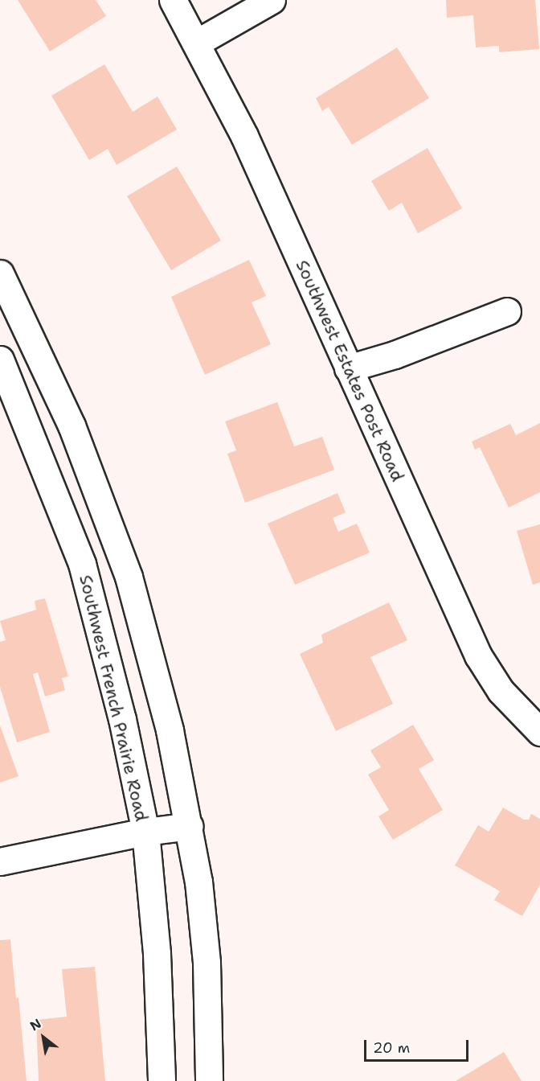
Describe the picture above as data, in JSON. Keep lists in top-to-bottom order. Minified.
{"streets":{"street":["Southwest Estates Post Road","Southwest French Prairie Road"]},"scale_bar":"20 m","north":"top left"}
